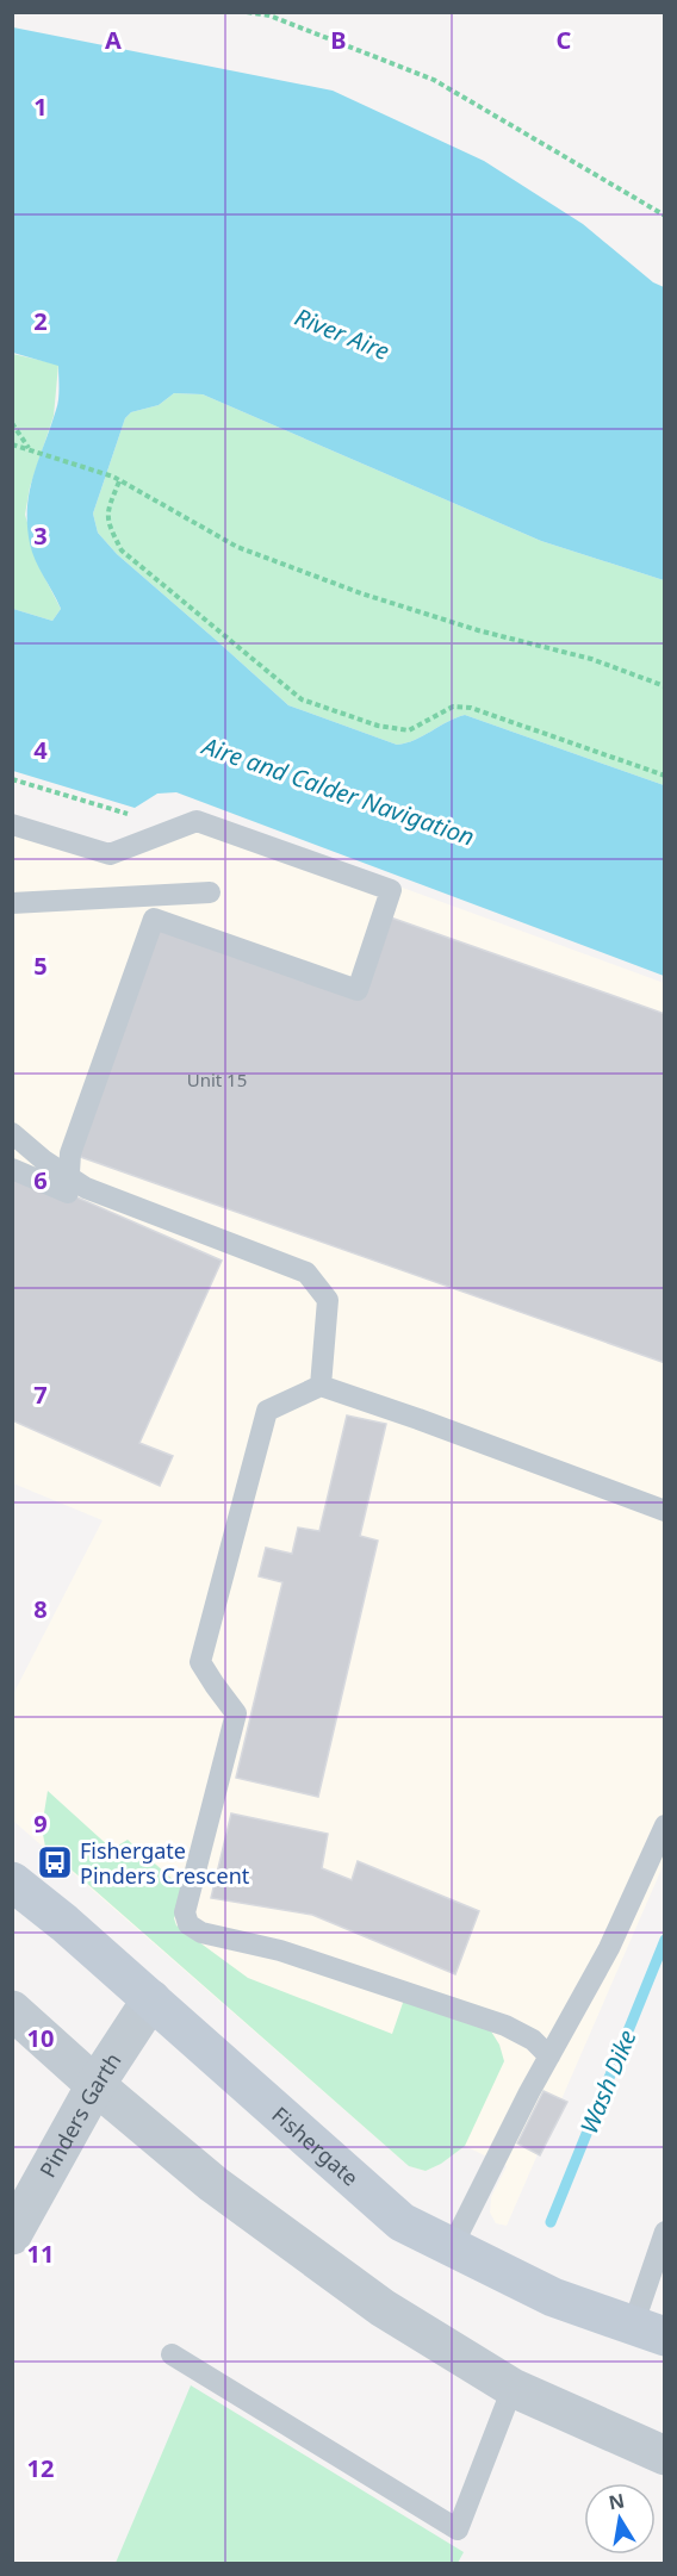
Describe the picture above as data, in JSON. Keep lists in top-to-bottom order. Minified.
{"streets":{"main road":["Fishergate"],"street":["Pinders Garth"]},"crossings":[["Pinders Garth","Fishergate"]],"water":["River Aire","Aire and Calder Navigation","Wash Dike"],"places":{"bus stop":["Fishergate Pinders Crescent"]},"house_numbers":["Unit 15"],"north":"top","grid":{"columns":["A","B","C"],"rows":["1","2","3","4","5","6","7","8","9","10","11","12"]}}
